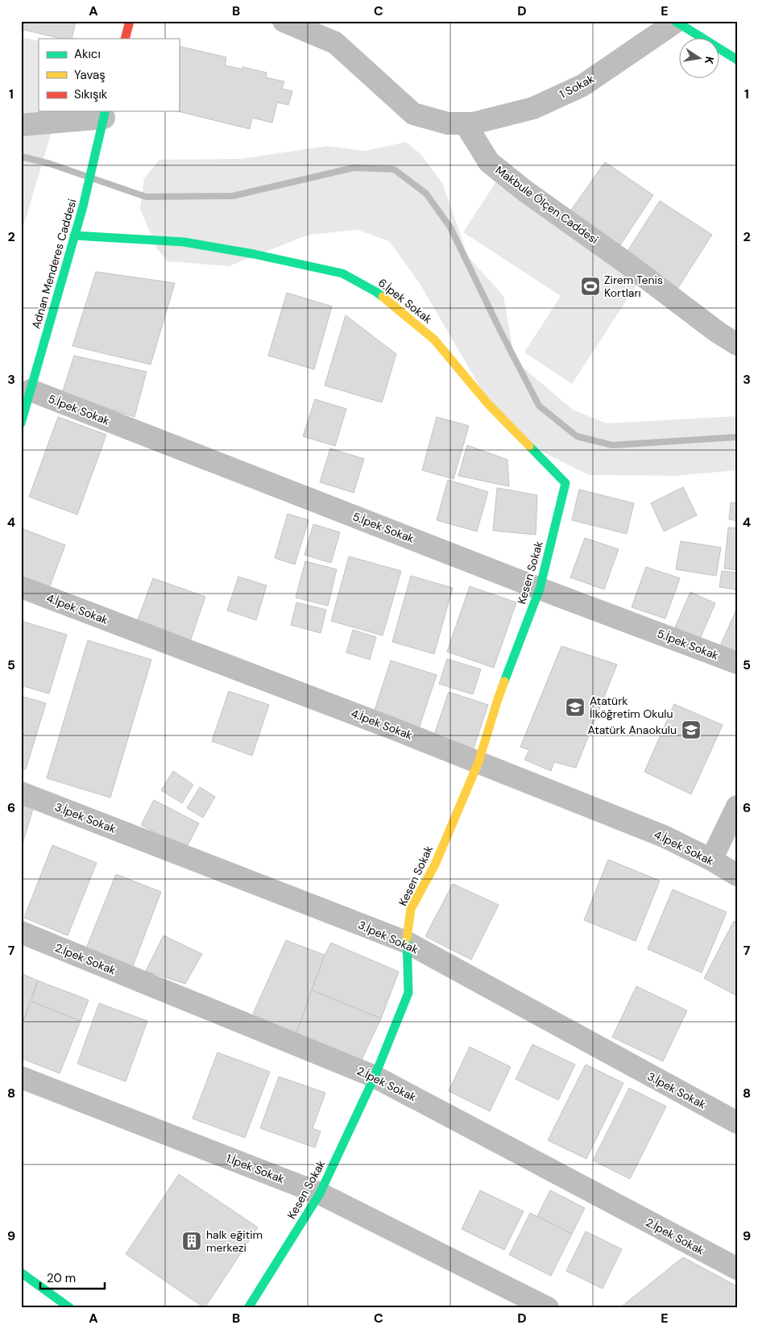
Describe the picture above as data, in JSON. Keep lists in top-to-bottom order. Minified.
{"streets":{"street":["1 Sokak","Makbule Ölçen Caddesi","Adnan Menderes Caddesi","6.İpek Sokak","5.İpek Sokak","Kesen Sokak","4.İpek Sokak","3.İpek Sokak","2.İpek Sokak","1.İpek Sokak"]},"crossings":[["1 Sokak","Makbule Ölçen Caddesi"],["Adnan Menderes Caddesi","6.İpek Sokak"],["Adnan Menderes Caddesi","5.İpek Sokak"],["6.İpek Sokak","Kesen Sokak"],["5.İpek Sokak","Kesen Sokak"],["Kesen Sokak","4.İpek Sokak"],["Kesen Sokak","3.İpek Sokak"],["Kesen Sokak","2.İpek Sokak"],["Kesen Sokak","1.İpek Sokak"]],"places":{"sports":["Zirem Tenis Kortları"],"school or university":["Atatürk İlköğretim Okulu","Atatürk Anaokulu"],"building":["halk eğitim merkezi"]},"legend":["Akıcı","Yavaş","Sıkışık"],"scale_bar":"20 m","north":"right","grid":{"columns":["A","B","C","D","E"],"rows":["1","2","3","4","5","6","7","8","9"]}}
